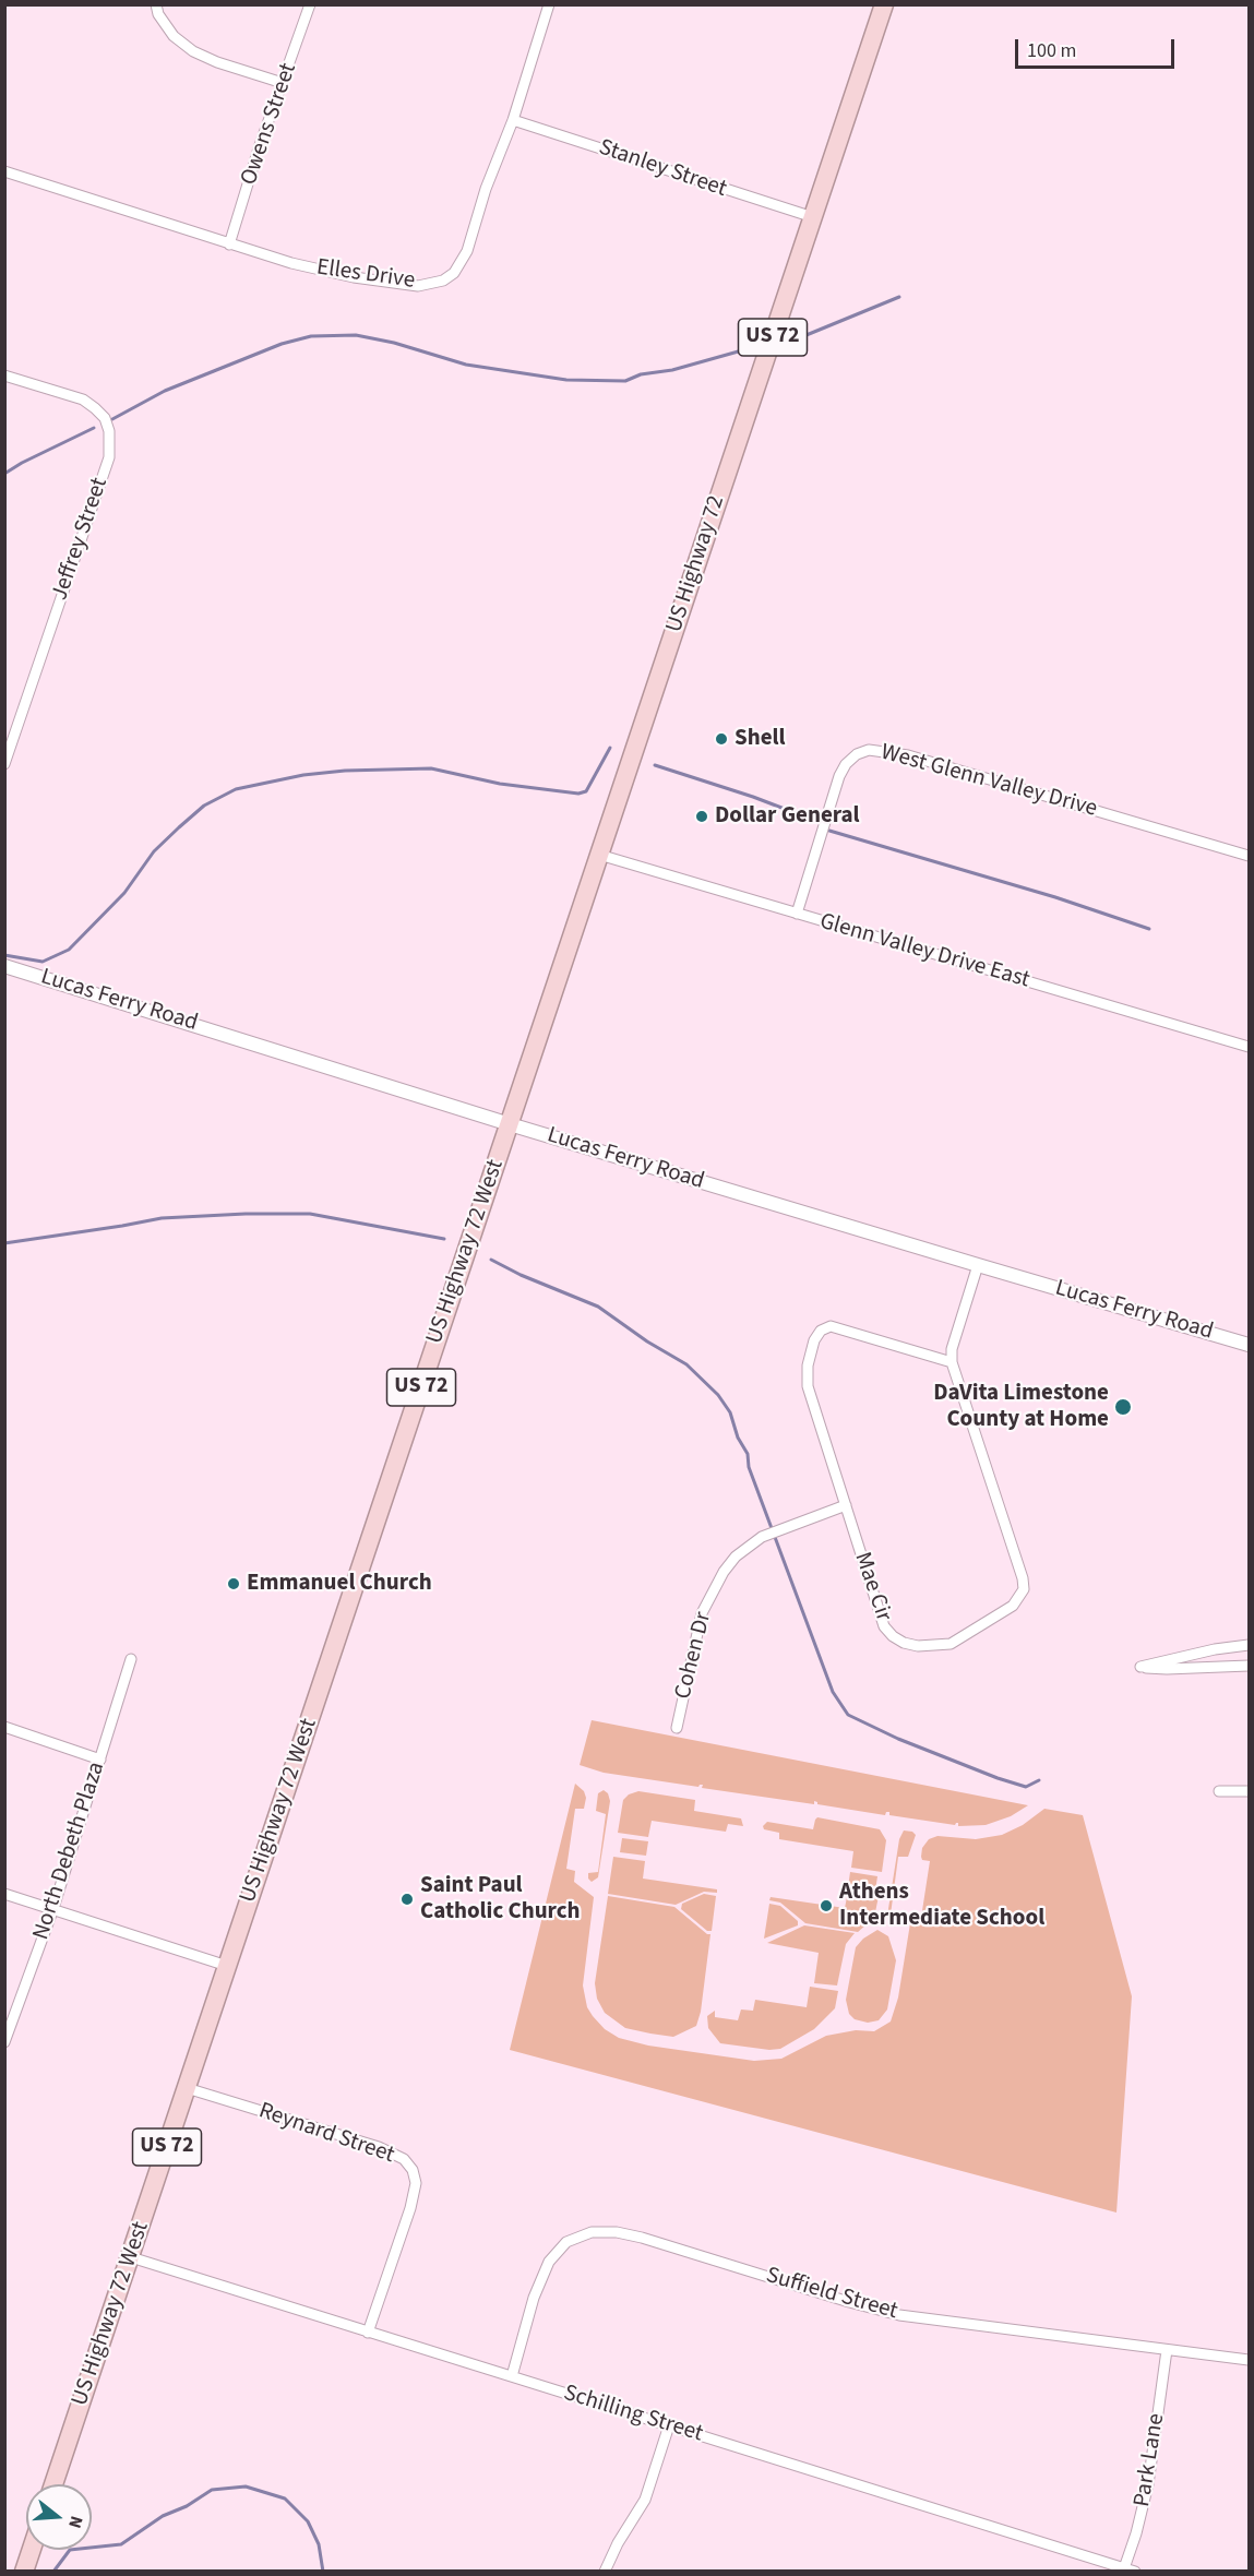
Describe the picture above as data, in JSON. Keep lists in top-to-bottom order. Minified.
{"streets":{"highway":["US 72","US Highway 72","US Highway 72 West"],"street":["Owens Street","Stanley Street","Elles Drive","Jeffrey Street","West Glenn Valley Drive","Glenn Valley Drive East","Lucas Ferry Road","Mae Cir","Cohen Dr","North Debeth Plaza","Reynard Street","Suffield Street","Schilling Street","Park Lane"]},"crossings":[["Owens Street","Elles Drive"],["Stanley Street","Elles Drive"],["Stanley Street","US Highway 72"],["US Highway 72","Glenn Valley Drive East"],["US Highway 72","Lucas Ferry Road"],["US Highway 72","US Highway 72 West"],["West Glenn Valley Drive","Glenn Valley Drive East"],["Lucas Ferry Road","US Highway 72 West"],["US Highway 72 West","Reynard Street"],["US Highway 72 West","Schilling Street"],["Mae Cir","Cohen Dr"],["Reynard Street","Schilling Street"],["Suffield Street","Schilling Street"],["Suffield Street","Park Lane"],["Schilling Street","Park Lane"]],"places":["Shell","Dollar General","DaVita Limestone County at Home","Emmanuel Church","Saint Paul Catholic Church","Athens Intermediate School"],"scale_bar":"100 m","north":"right"}
